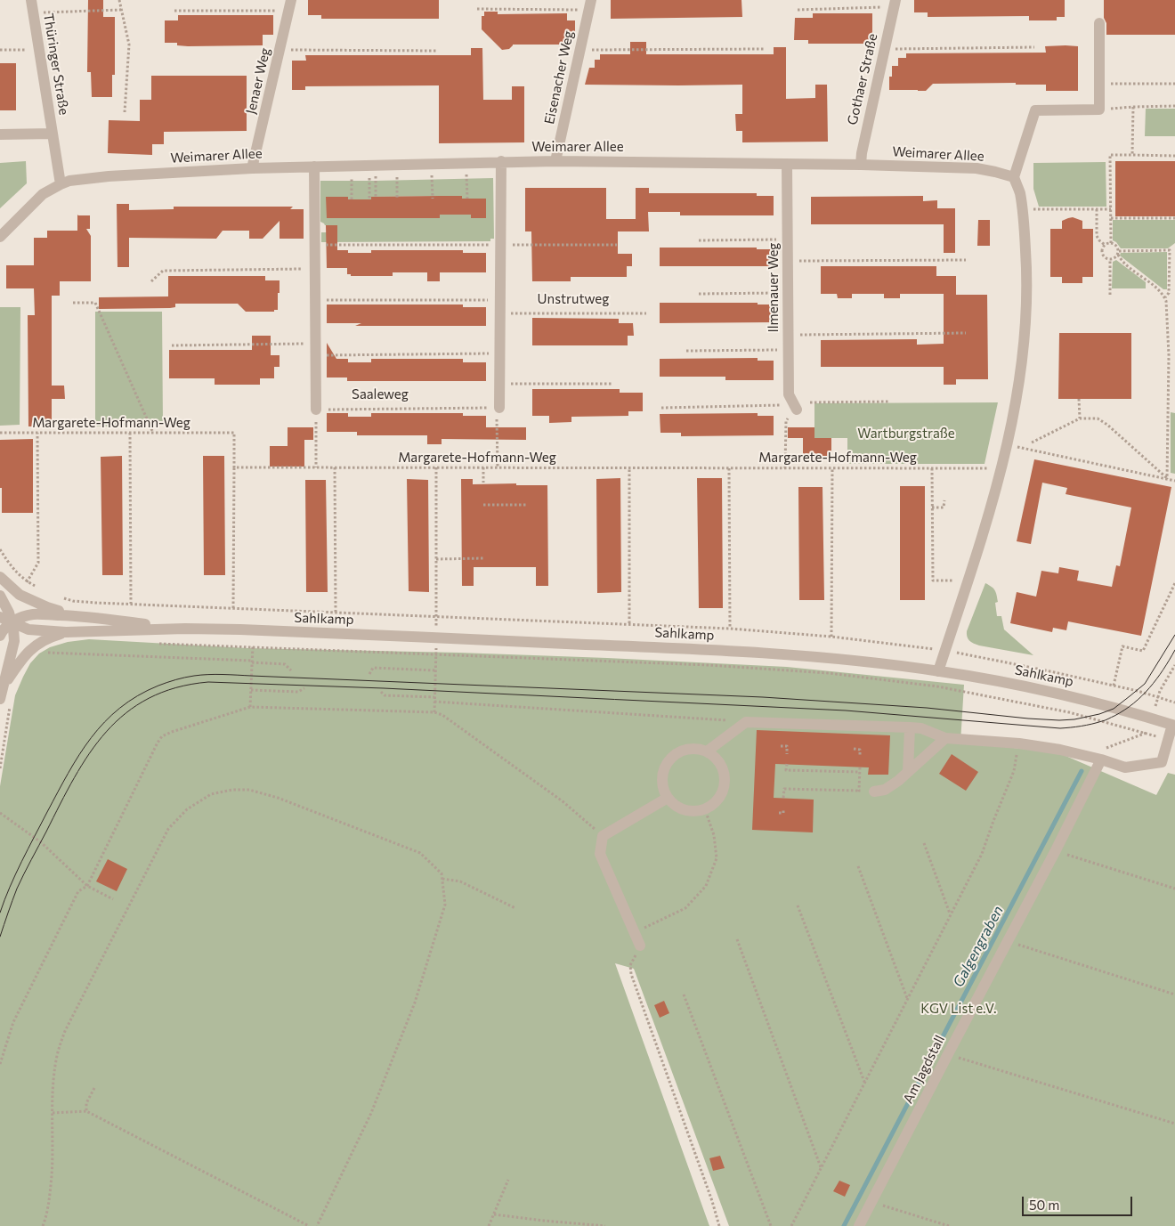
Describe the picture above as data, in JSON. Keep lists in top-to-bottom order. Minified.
{"streets":{"street":["Thüringer Straße","Eisenacher Weg","Gothaer Straße","Jenaer Weg","Weimarer Allee","Ilmenauer Weg","Sahlkamp","Am Jagdstall"],"path":["Unstrutweg","Saaleweg","Margarete-Hofmann-Weg"]},"crossings":[["Thüringer Straße","Weimarer Allee"],["Eisenacher Weg","Weimarer Allee"],["Gothaer Straße","Weimarer Allee"],["Jenaer Weg","Weimarer Allee"],["Weimarer Allee","Ilmenauer Weg"]],"water":["Galgengraben"],"parks":["Wartburgstraße","KGV List e.V."],"scale_bar":"50 m"}
